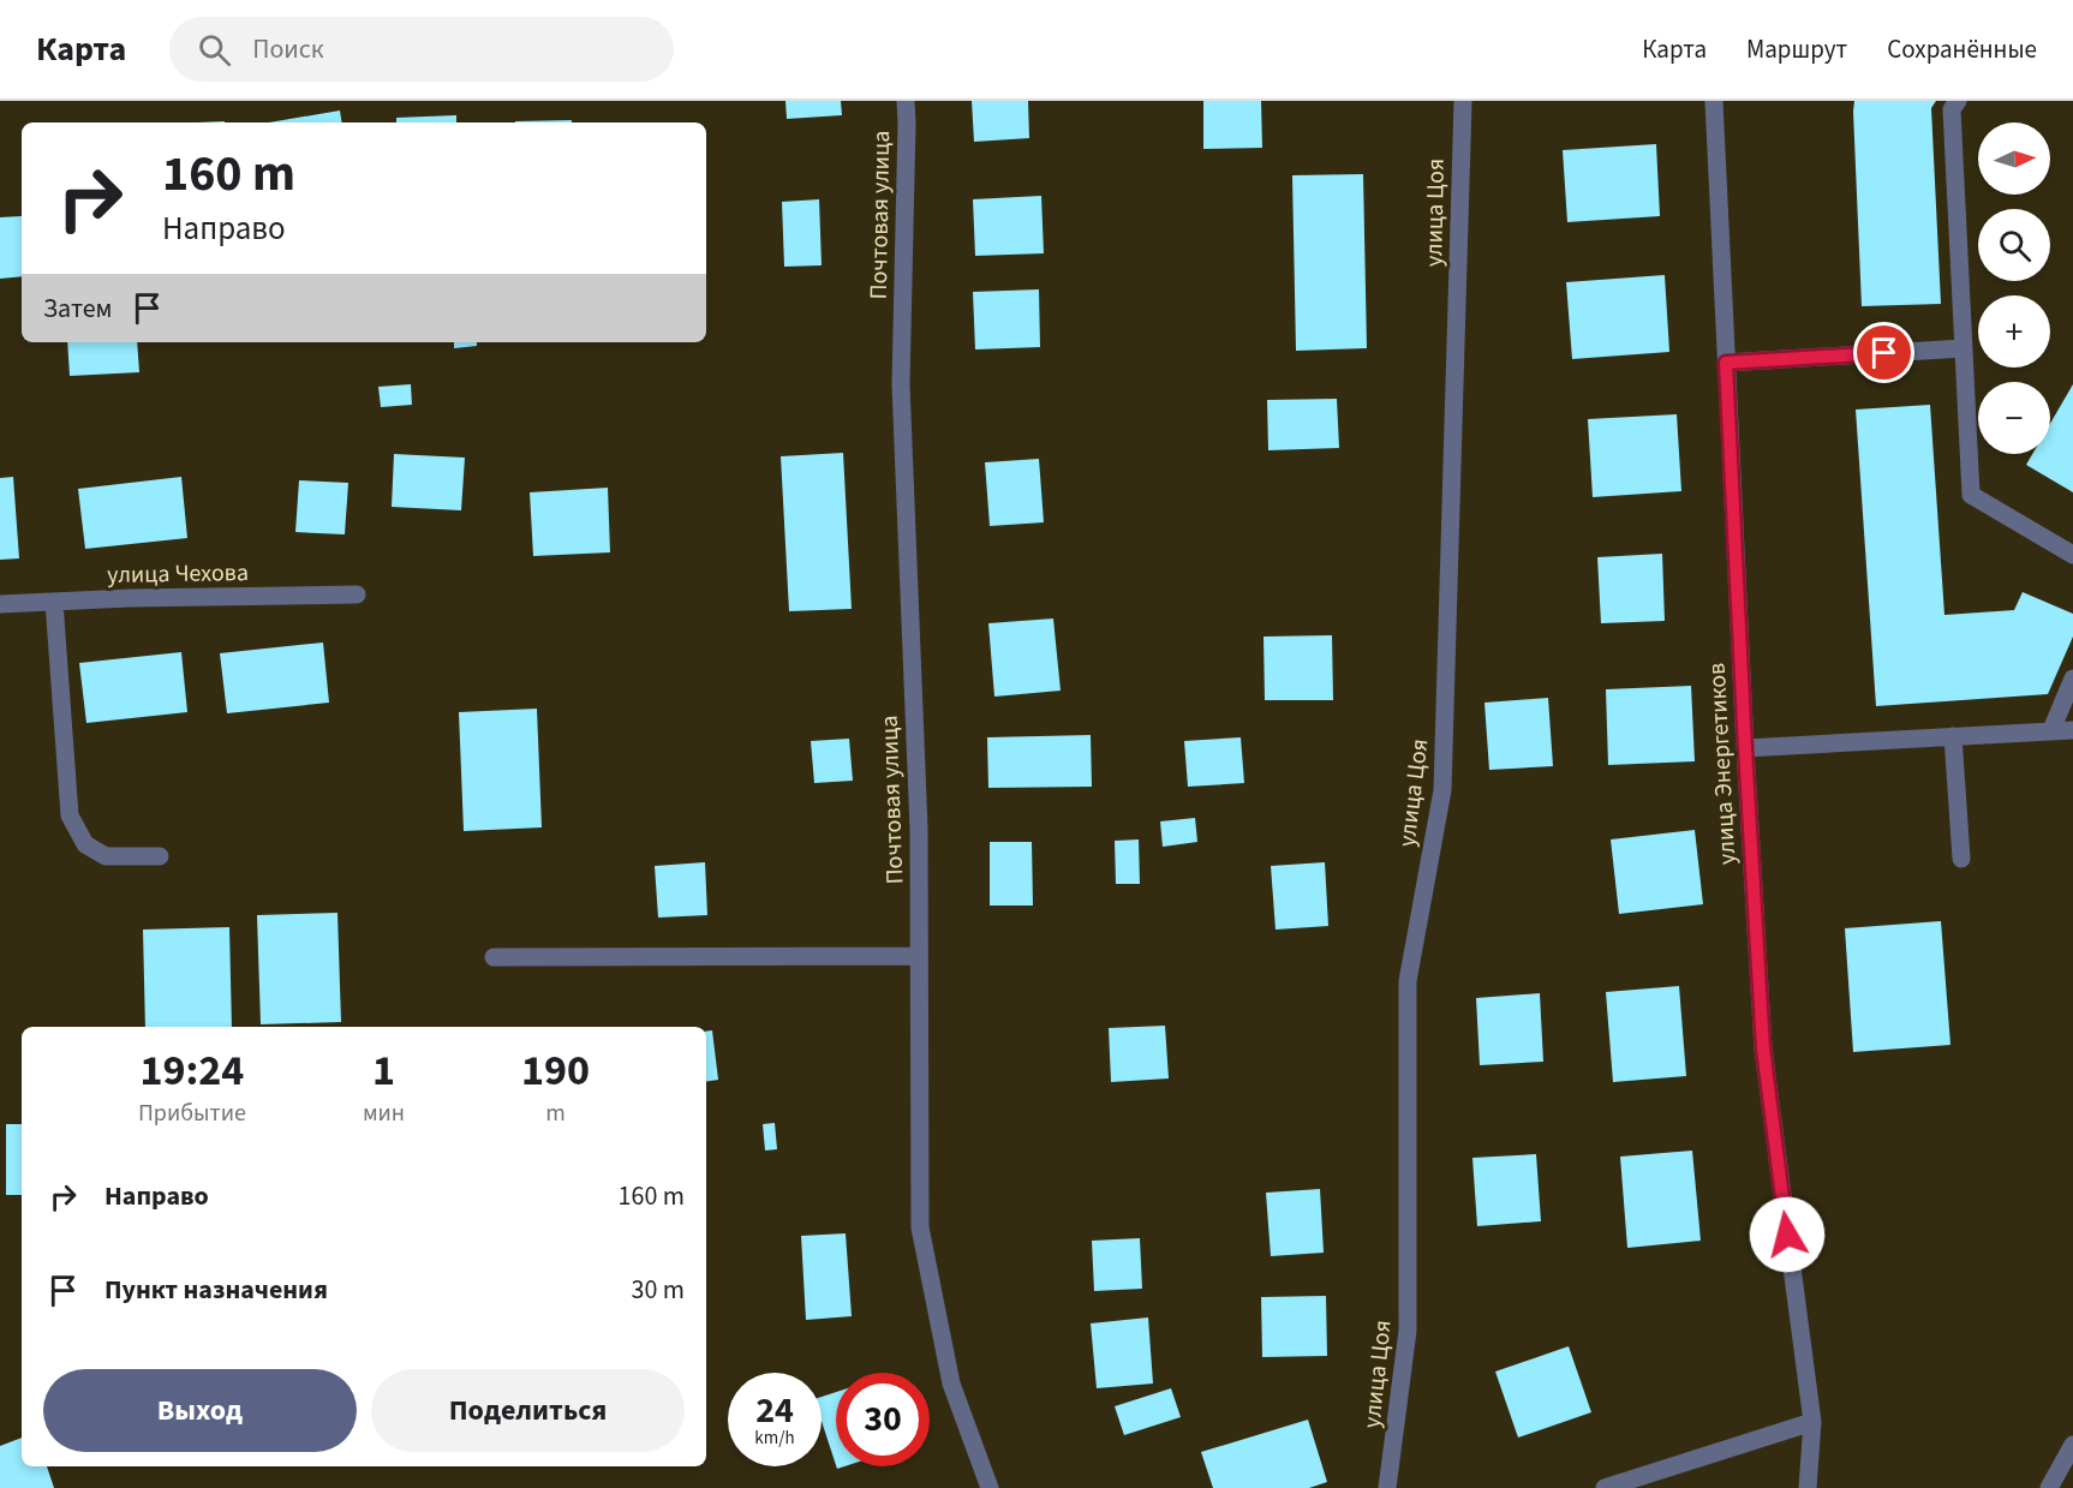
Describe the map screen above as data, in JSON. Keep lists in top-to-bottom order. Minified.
{"streets":{"street":["улица Цоя","Почтовая улица","улица Чехова","улица Энергетиков"]},"north":"right","page":{"header":"Карта","search":"Поиск","nav":["Карта","Маршрут","Сохранённые"],"map_buttons":["+","−"],"turn":["160 m","Направо"],"then":"Затем","eta":["19:24","Прибытие","1","мин","190","m"],"list":[{"name":"Направо","value":"160 m"},{"name":"Пункт назначения","value":"30 m"}],"buttons":["Выход","Поделиться"],"speed":"24 km/h","limit":"30"}}
